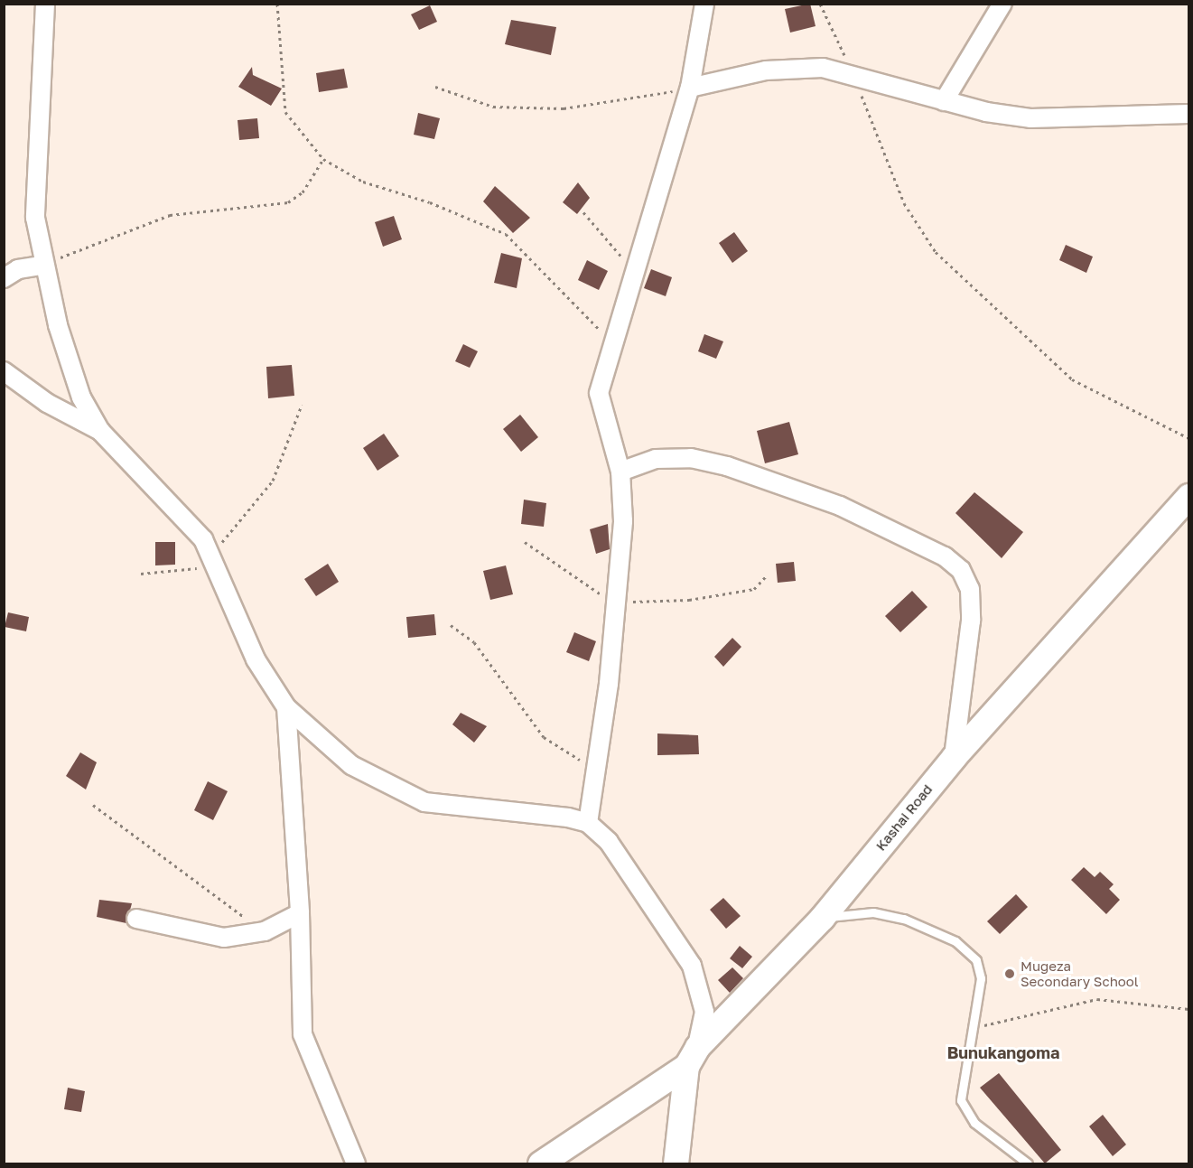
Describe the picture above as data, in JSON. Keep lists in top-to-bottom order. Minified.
{"streets":{"street":["Kashai Road"]},"districts":["Bunukangoma"],"places":["Mugeza Secondary School"]}
